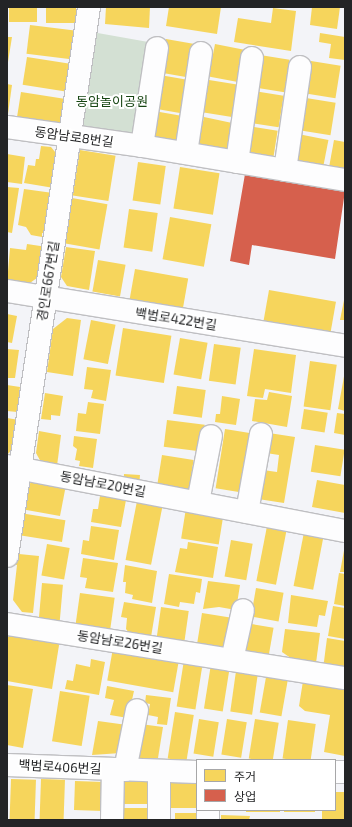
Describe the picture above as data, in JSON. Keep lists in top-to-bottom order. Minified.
{"streets":{"lane":["동암남로8번길","경인로667번길","백범로422번길","동암남로20번길","동암남로26번길","백범로406번길"]},"crossings":[["동암남로8번길","경인로667번길"],["경인로667번길","백범로422번길"],["경인로667번길","동암남로20번길"]],"parks":["동암놀이공원"],"legend":["주거","상업"]}
